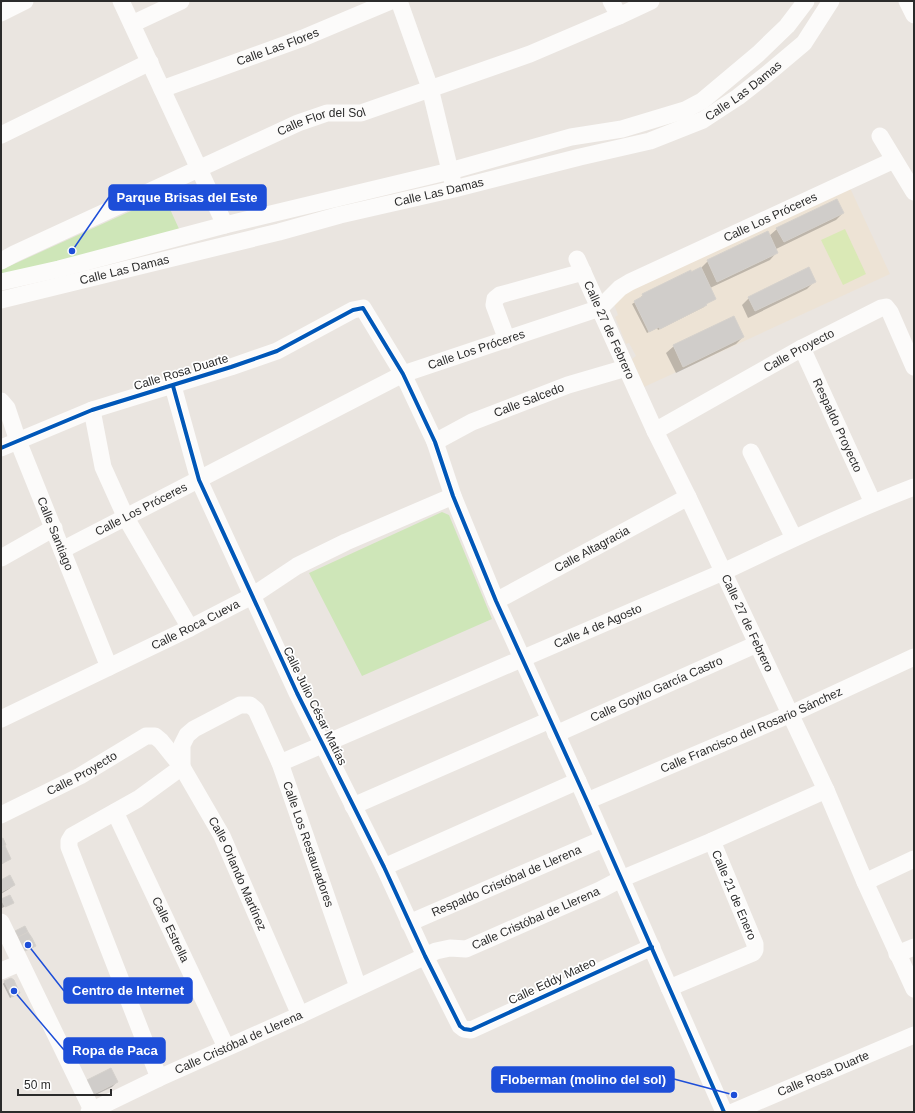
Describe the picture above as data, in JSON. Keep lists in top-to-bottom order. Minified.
{"streets":{"street":["Calle Las Flores","Calle Las Damas","Calle Flor del Sol","Calle Los Próceres","Calle 27 de Febrero","Calle Proyecto","Calle Rosa Duarte","Calle Salcedo","Respaldo Proyecto","Calle Santiago","Calle Altagracia","Calle Roca Cueva","Calle 4 de Agosto","Calle Goyito García Castro","Calle Julio César Matías","Calle Francisco del Rosario Sánchez","Calle Los Restauradores","Calle Orlando Martínez","Respaldo Cristóbal de Llerena","Calle 21 de Enero","Calle Cristóbal de Llerena","Calle Estrella","Calle Eddy Mateo"]},"crossings":[["Calle Los Próceres","Calle 27 de Febrero"],["Calle Los Próceres","Calle Rosa Duarte"],["Calle Los Próceres","Calle Santiago"],["Calle Los Próceres","Calle Julio César Matías"],["Calle 27 de Febrero","Calle Proyecto"],["Calle 27 de Febrero","Calle Salcedo"],["Calle 27 de Febrero","Calle Altagracia"],["Calle 27 de Febrero","Calle 4 de Agosto"],["Calle 27 de Febrero","Calle Goyito García Castro"],["Calle 27 de Febrero","Calle Francisco del Rosario Sánchez"],["Calle 27 de Febrero","Calle Cristóbal de Llerena"],["Calle Proyecto","Respaldo Proyecto"],["Calle Proyecto","Calle Orlando Martínez"],["Calle Rosa Duarte","Calle Santiago"],["Calle Rosa Duarte","Calle Julio César Matías"],["Respaldo Proyecto","Calle 4 de Agosto"],["Calle Santiago","Calle Roca Cueva"],["Calle Roca Cueva","Calle Julio César Matías"],["Calle 4 de Agosto","Calle Julio César Matías"],["Calle 4 de Agosto","Calle Los Restauradores"],["Calle Goyito García Castro","Calle Julio César Matías"],["Calle Julio César Matías","Respaldo Cristóbal de Llerena"],["Calle Julio César Matías","Calle Cristóbal de Llerena"],["Calle Julio César Matías","Calle Eddy Mateo"],["Calle Los Restauradores","Calle Orlando Martínez"],["Calle Los Restauradores","Calle Cristóbal de Llerena"],["Calle Orlando Martínez","Calle Cristóbal de Llerena"],["Calle 21 de Enero","Calle Cristóbal de Llerena"],["Calle Cristóbal de Llerena","Calle Estrella"]],"places":["Parque Brisas del Este","Centro de Internet","Ropa de Paca","Floberman (molino del sol)"],"scale_bar":"50 m"}
